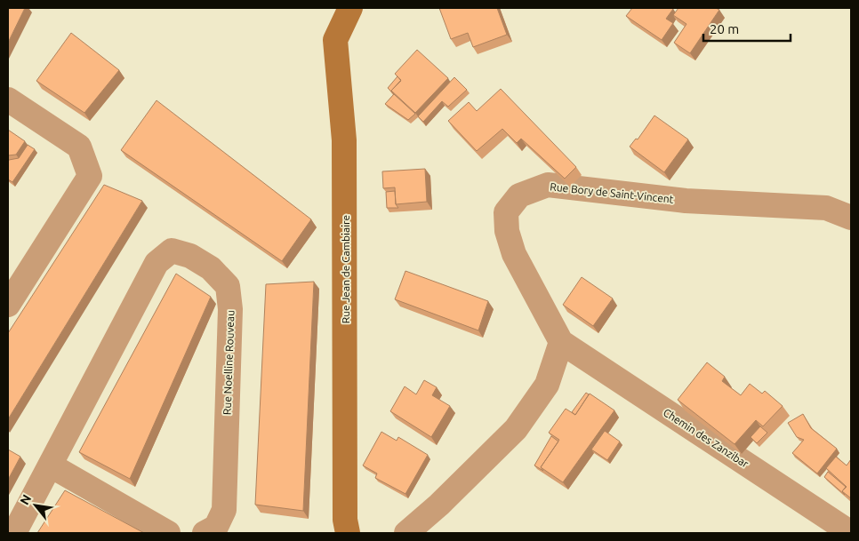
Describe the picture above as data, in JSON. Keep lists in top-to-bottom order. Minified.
{"streets":{"main road":["Rue Jean de Cambiaire"],"street":["Rue Bory de Saint-Vincent","Rue Noelline Rouveau","Chemin des Zanzibar"]},"crossings":[["Rue Bory de Saint-Vincent","Chemin des Zanzibar"]],"scale_bar":"20 m","north":"top left"}
